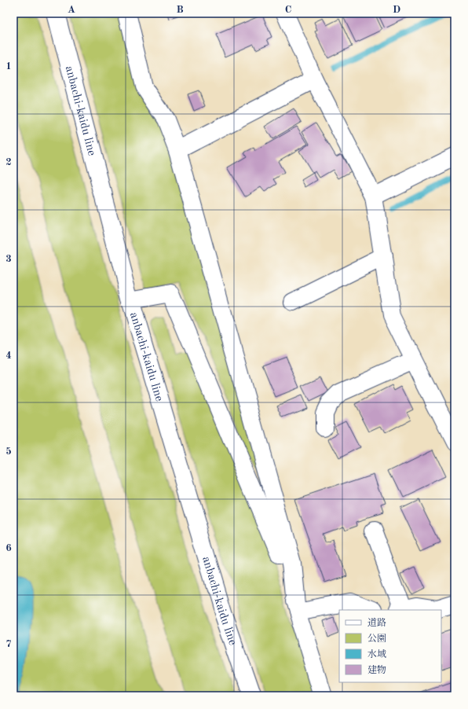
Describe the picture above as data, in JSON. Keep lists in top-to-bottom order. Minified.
{"streets":{"street":["anbachi-kaidu line"]},"legend":["道路","公園","水域","建物"],"grid":{"columns":["A","B","C","D"],"rows":["1","2","3","4","5","6","7"]}}
